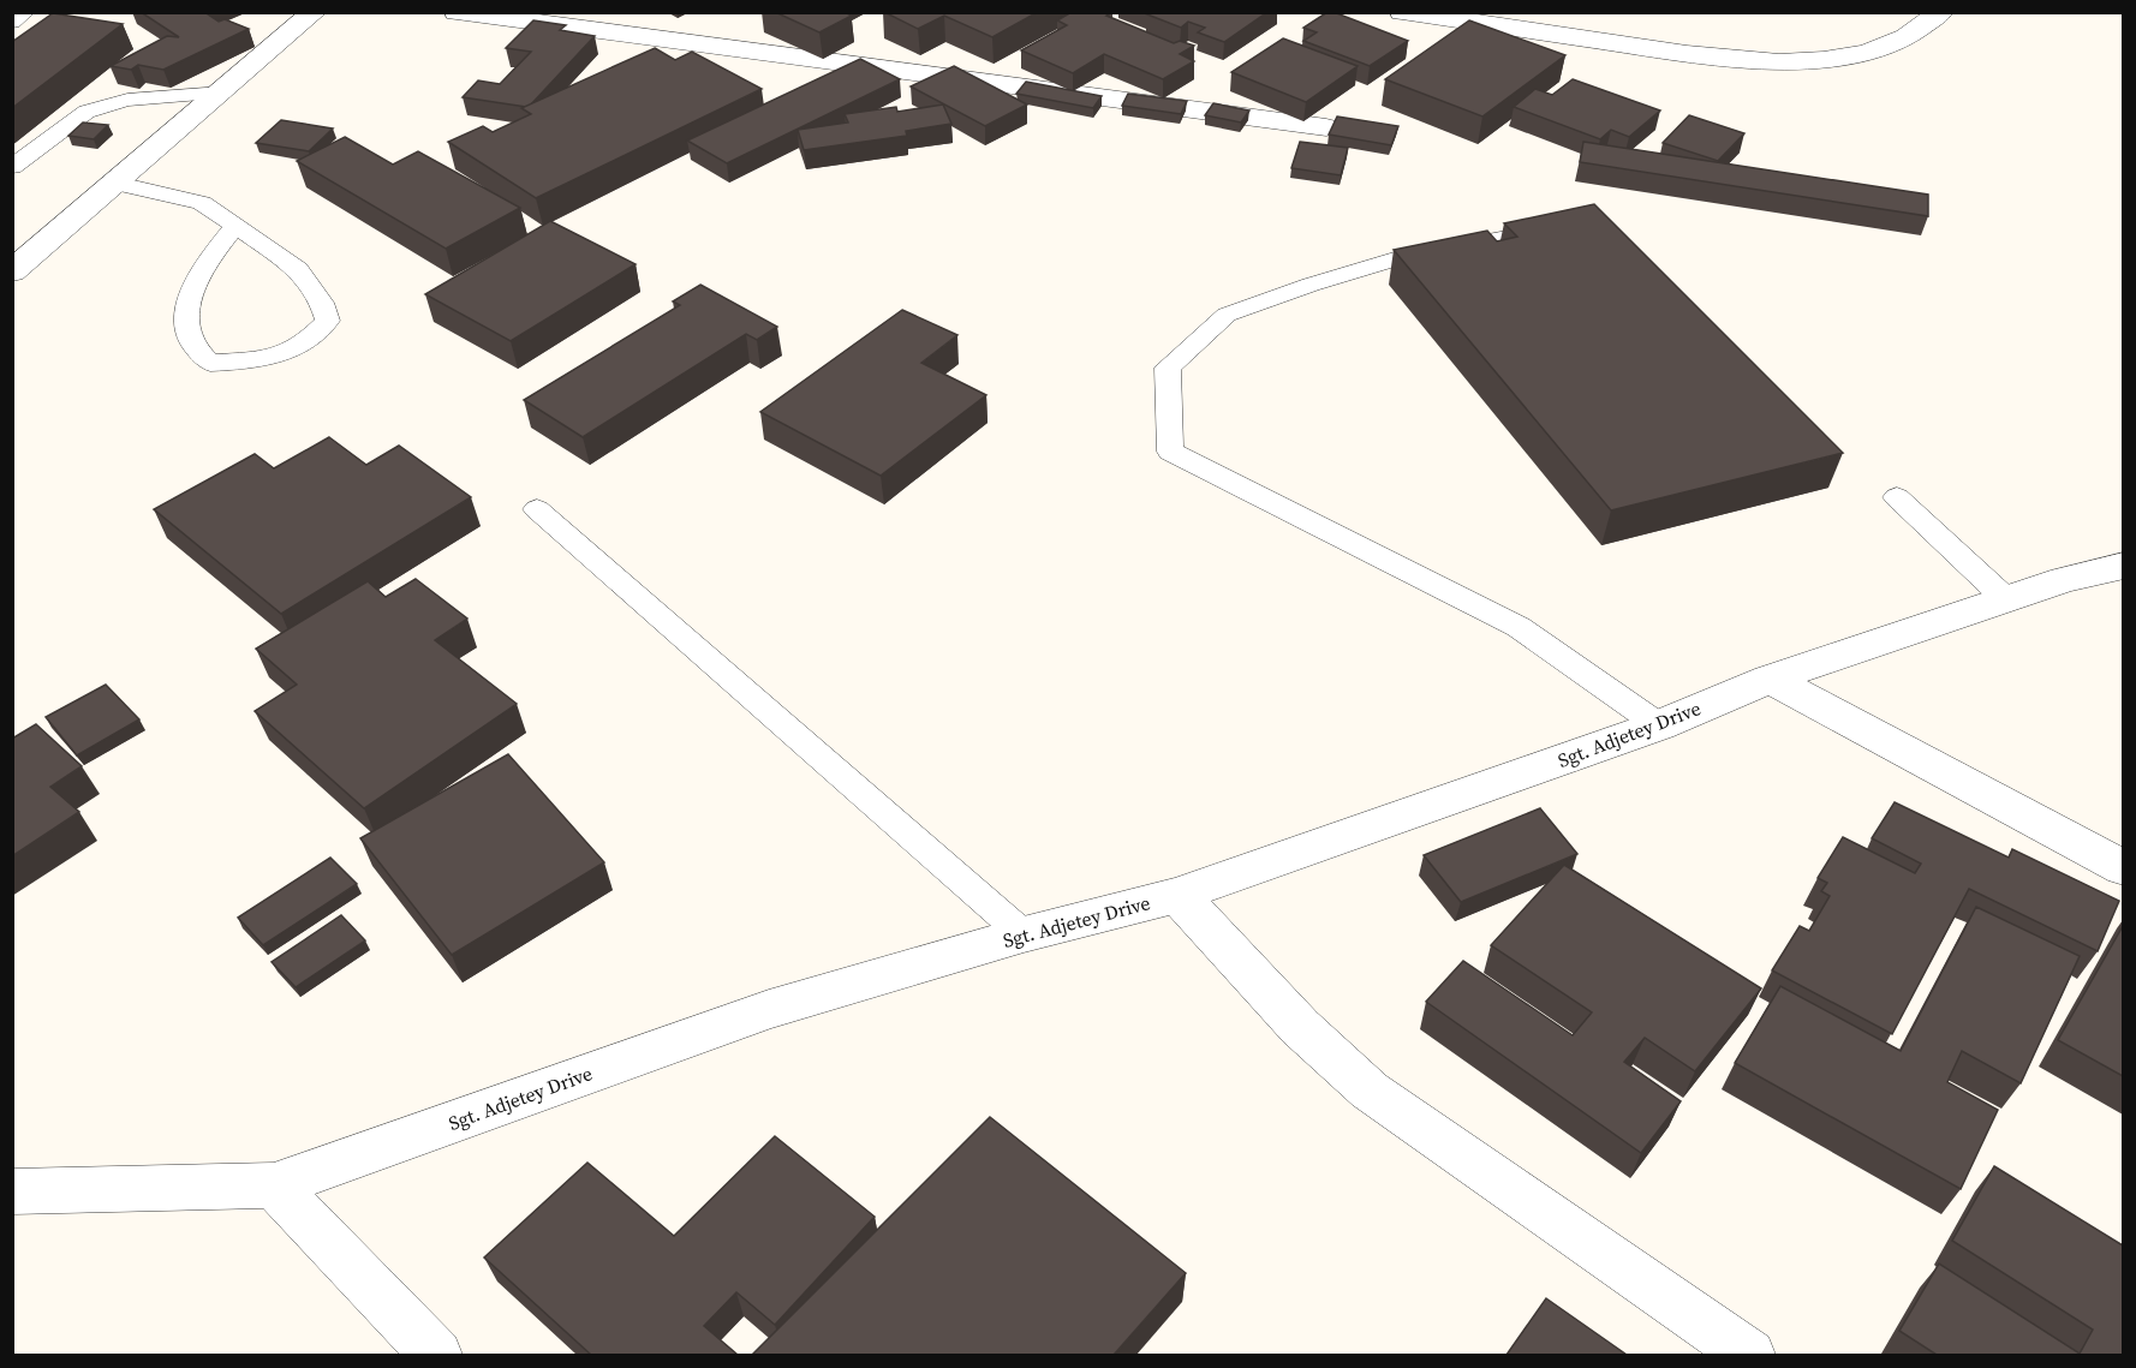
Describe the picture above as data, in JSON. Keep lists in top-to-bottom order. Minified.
{"streets":{"street":["Sgt. Adjetey Drive"]}}
